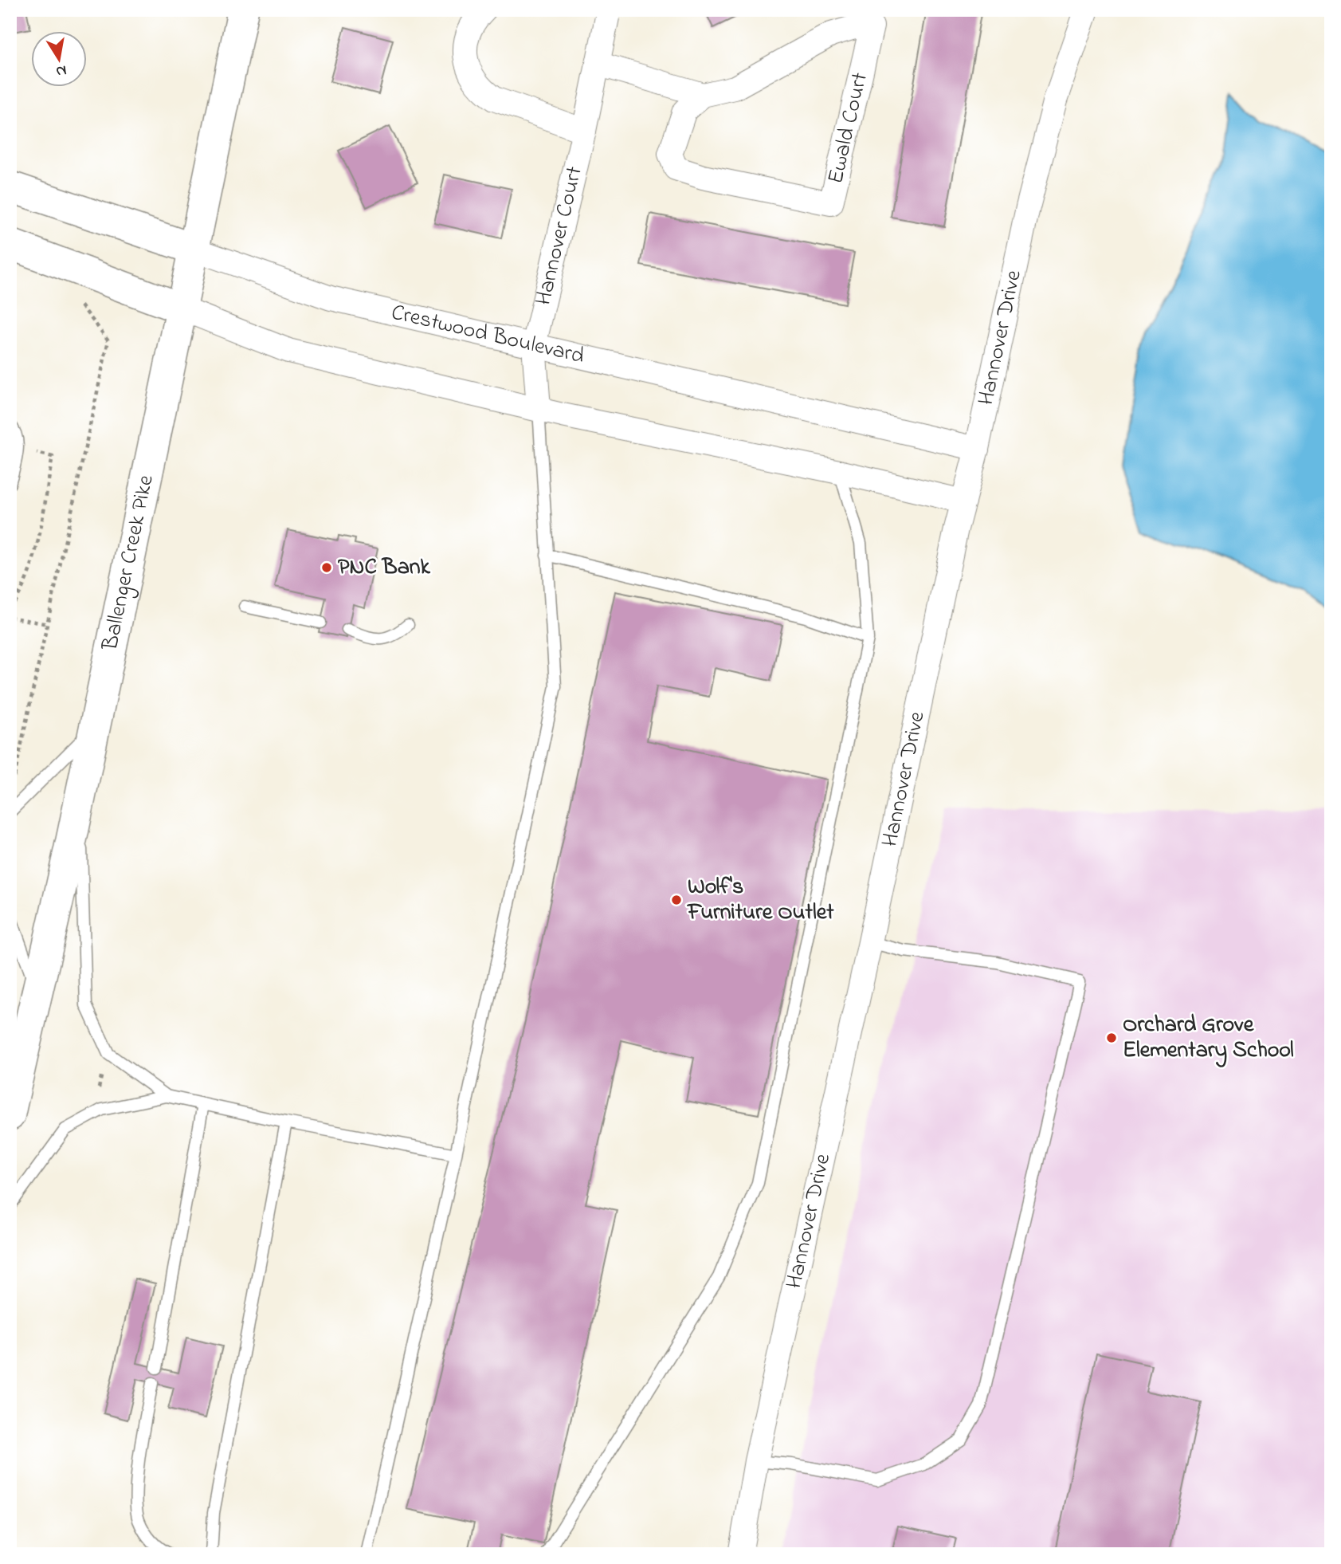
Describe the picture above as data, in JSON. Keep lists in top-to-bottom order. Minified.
{"streets":{"main road":["Crestwood Boulevard","Ballenger Creek Pike"],"street":["Ewald Court","Hannover Court","Hannover Drive"]},"crossings":[["Ewald Court","Hannover Court"],["Hannover Court","Crestwood Boulevard"],["Crestwood Boulevard","Hannover Drive"],["Crestwood Boulevard","Ballenger Creek Pike"]],"places":["PNC Bank","Wolf's Furniture Outlet","Orchard Grove Elementary School"],"north":"bottom"}
